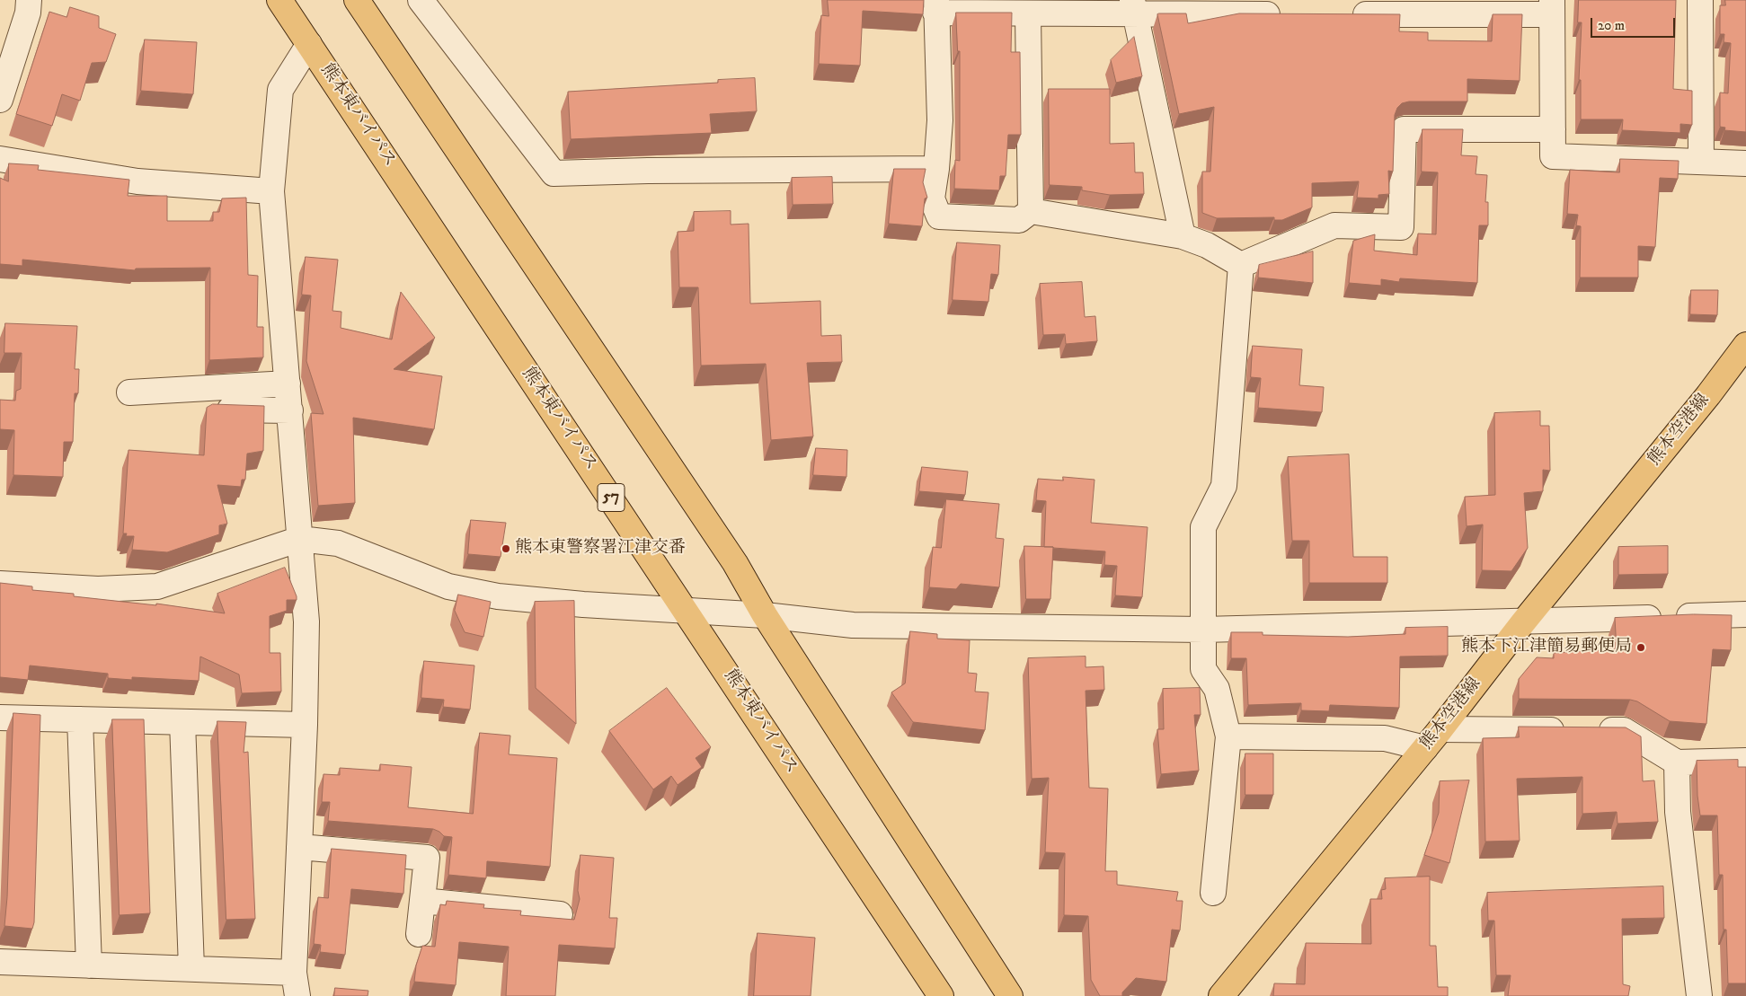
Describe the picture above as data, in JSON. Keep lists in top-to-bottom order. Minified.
{"streets":{"main road":["熊本東バイパス","熊本空港線","57"]},"places":["熊本東警察署江津交番","熊本下江津簡易郵便局"],"scale_bar":"20 m"}
